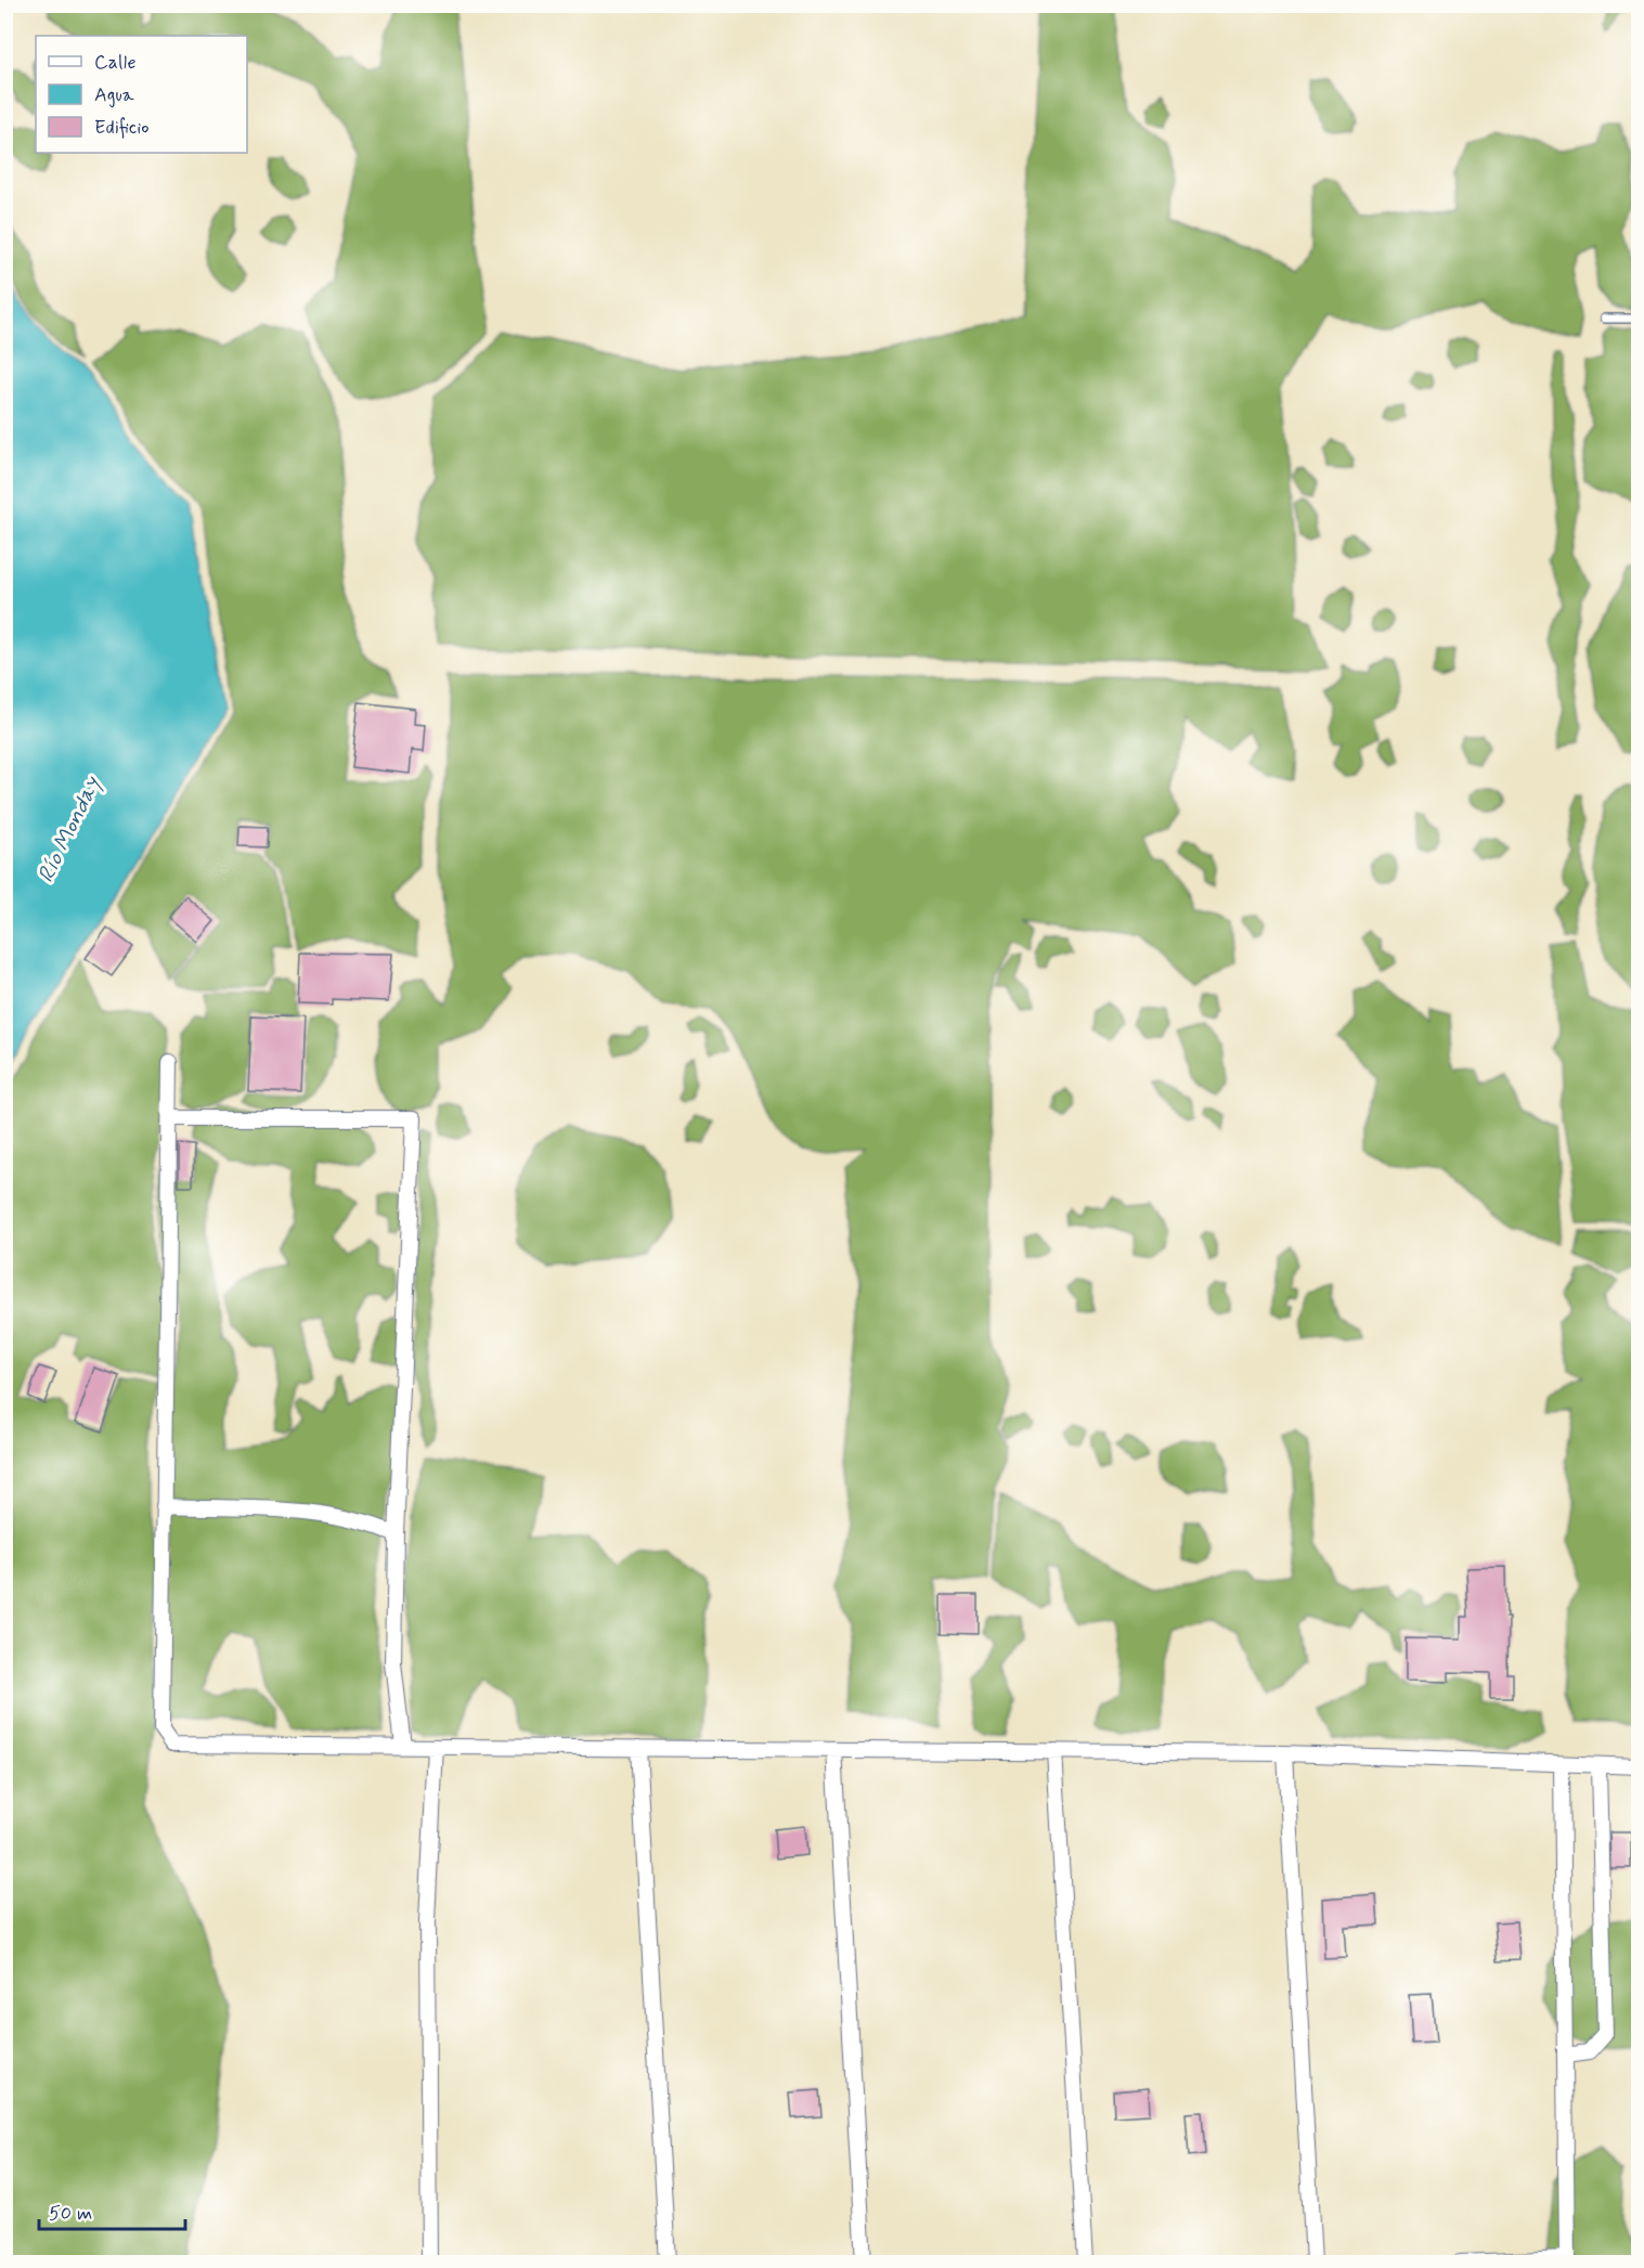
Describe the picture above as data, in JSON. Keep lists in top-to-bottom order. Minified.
{"water":["Río Monday"],"legend":["Calle","Agua","Edificio"],"scale_bar":"50 m"}
